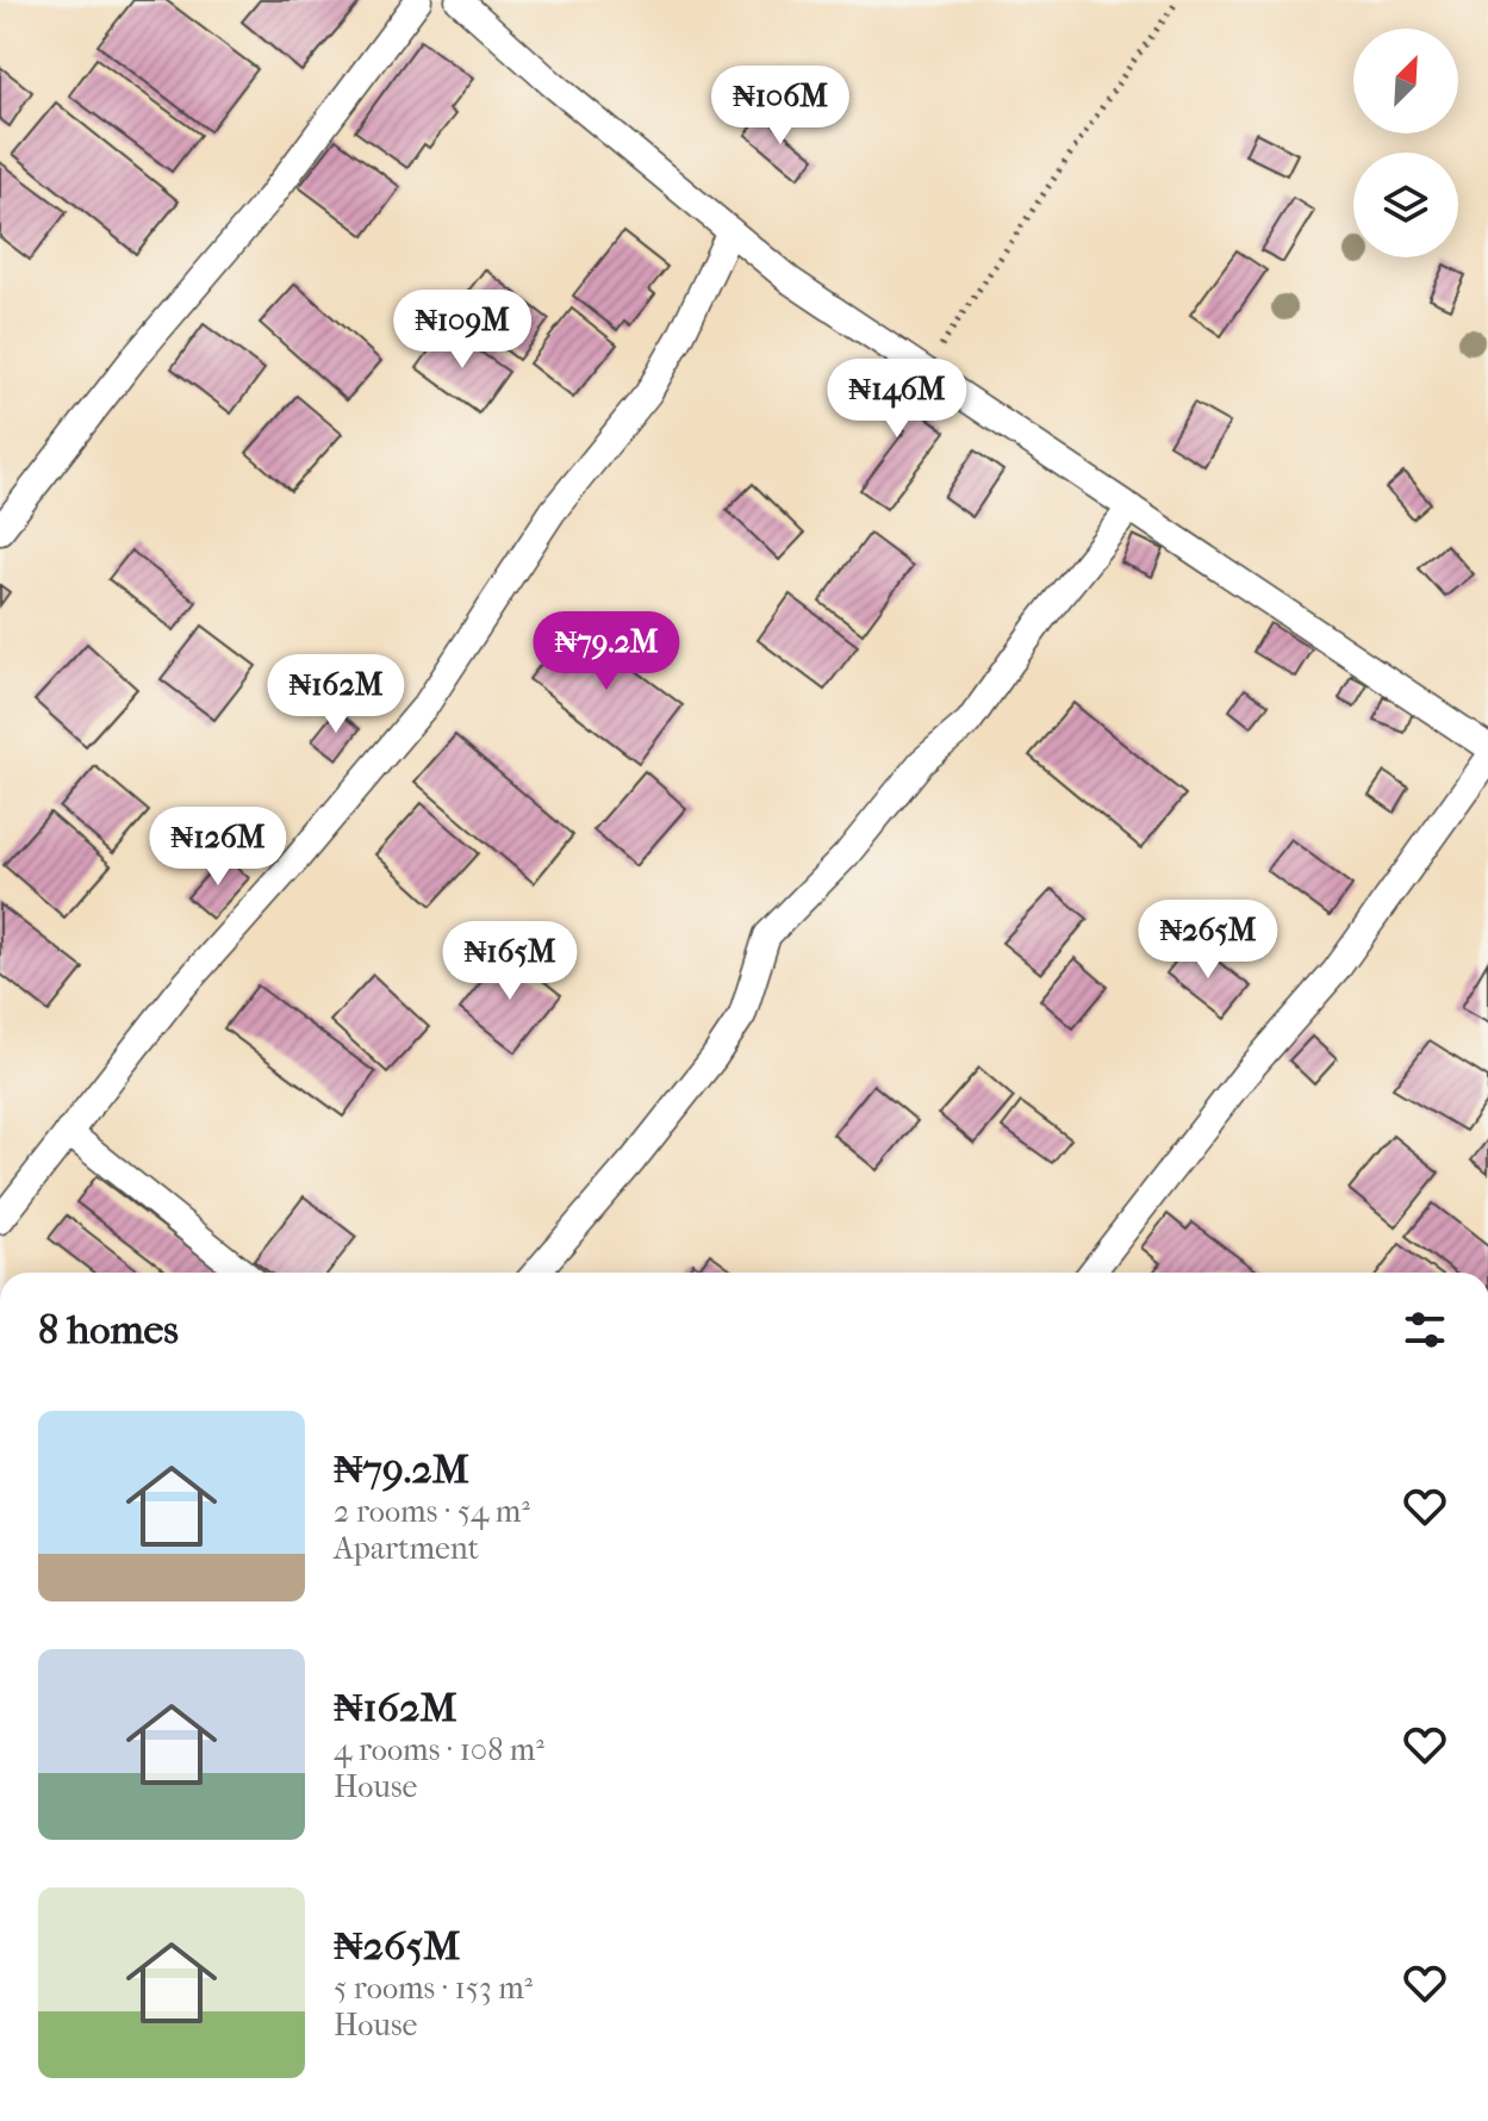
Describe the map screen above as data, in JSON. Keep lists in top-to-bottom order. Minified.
{"north":"top right","page":{"price":["₦106M","₦109M","₦146M","₦79.2M","₦162M","₦126M","₦265M","₦165M"],"heading":"8 homes","list":[{"name":"₦79.2M","note":"2 rooms · 54 m² · Apartment"},{"name":"₦162M","note":"4 rooms · 108 m² · House"},{"name":"₦265M","note":"5 rooms · 153 m² · House"}]}}
